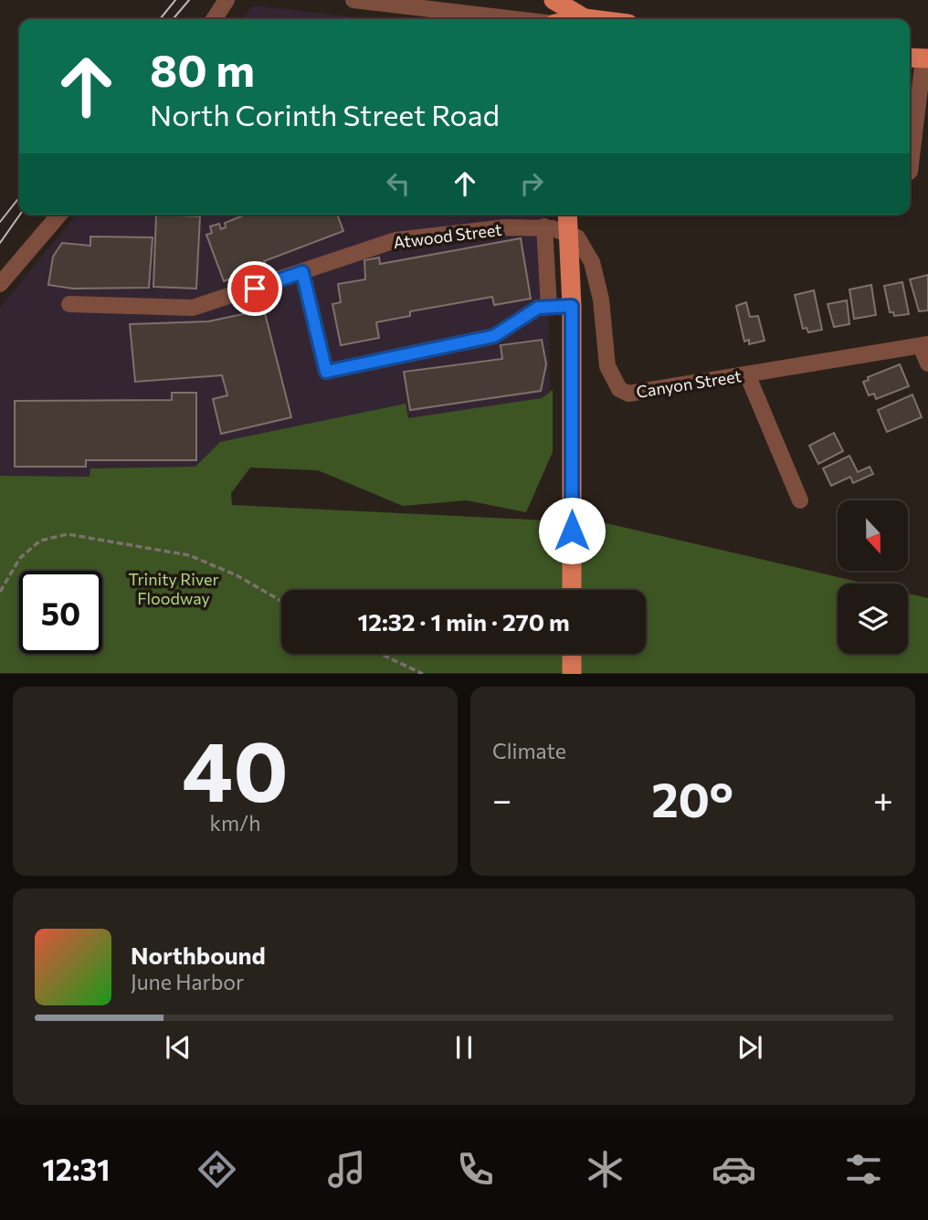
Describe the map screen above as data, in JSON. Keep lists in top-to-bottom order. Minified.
{"streets":{"street":["Atwood Street","Canyon Street"]},"crossings":[["Atwood Street","Canyon Street"]],"parks":["Trinity River Floodway"],"north":"bottom","page":{"turn":["80 m","North Corinth Street Road"],"limit":"50","trip":"12:32 · 1 min · 270 m","tile":[["40","km/h"],"Climate"],"heat":["−","20°","+"],"song":["Northbound","June Harbor"],"tabs":"12:31"}}
